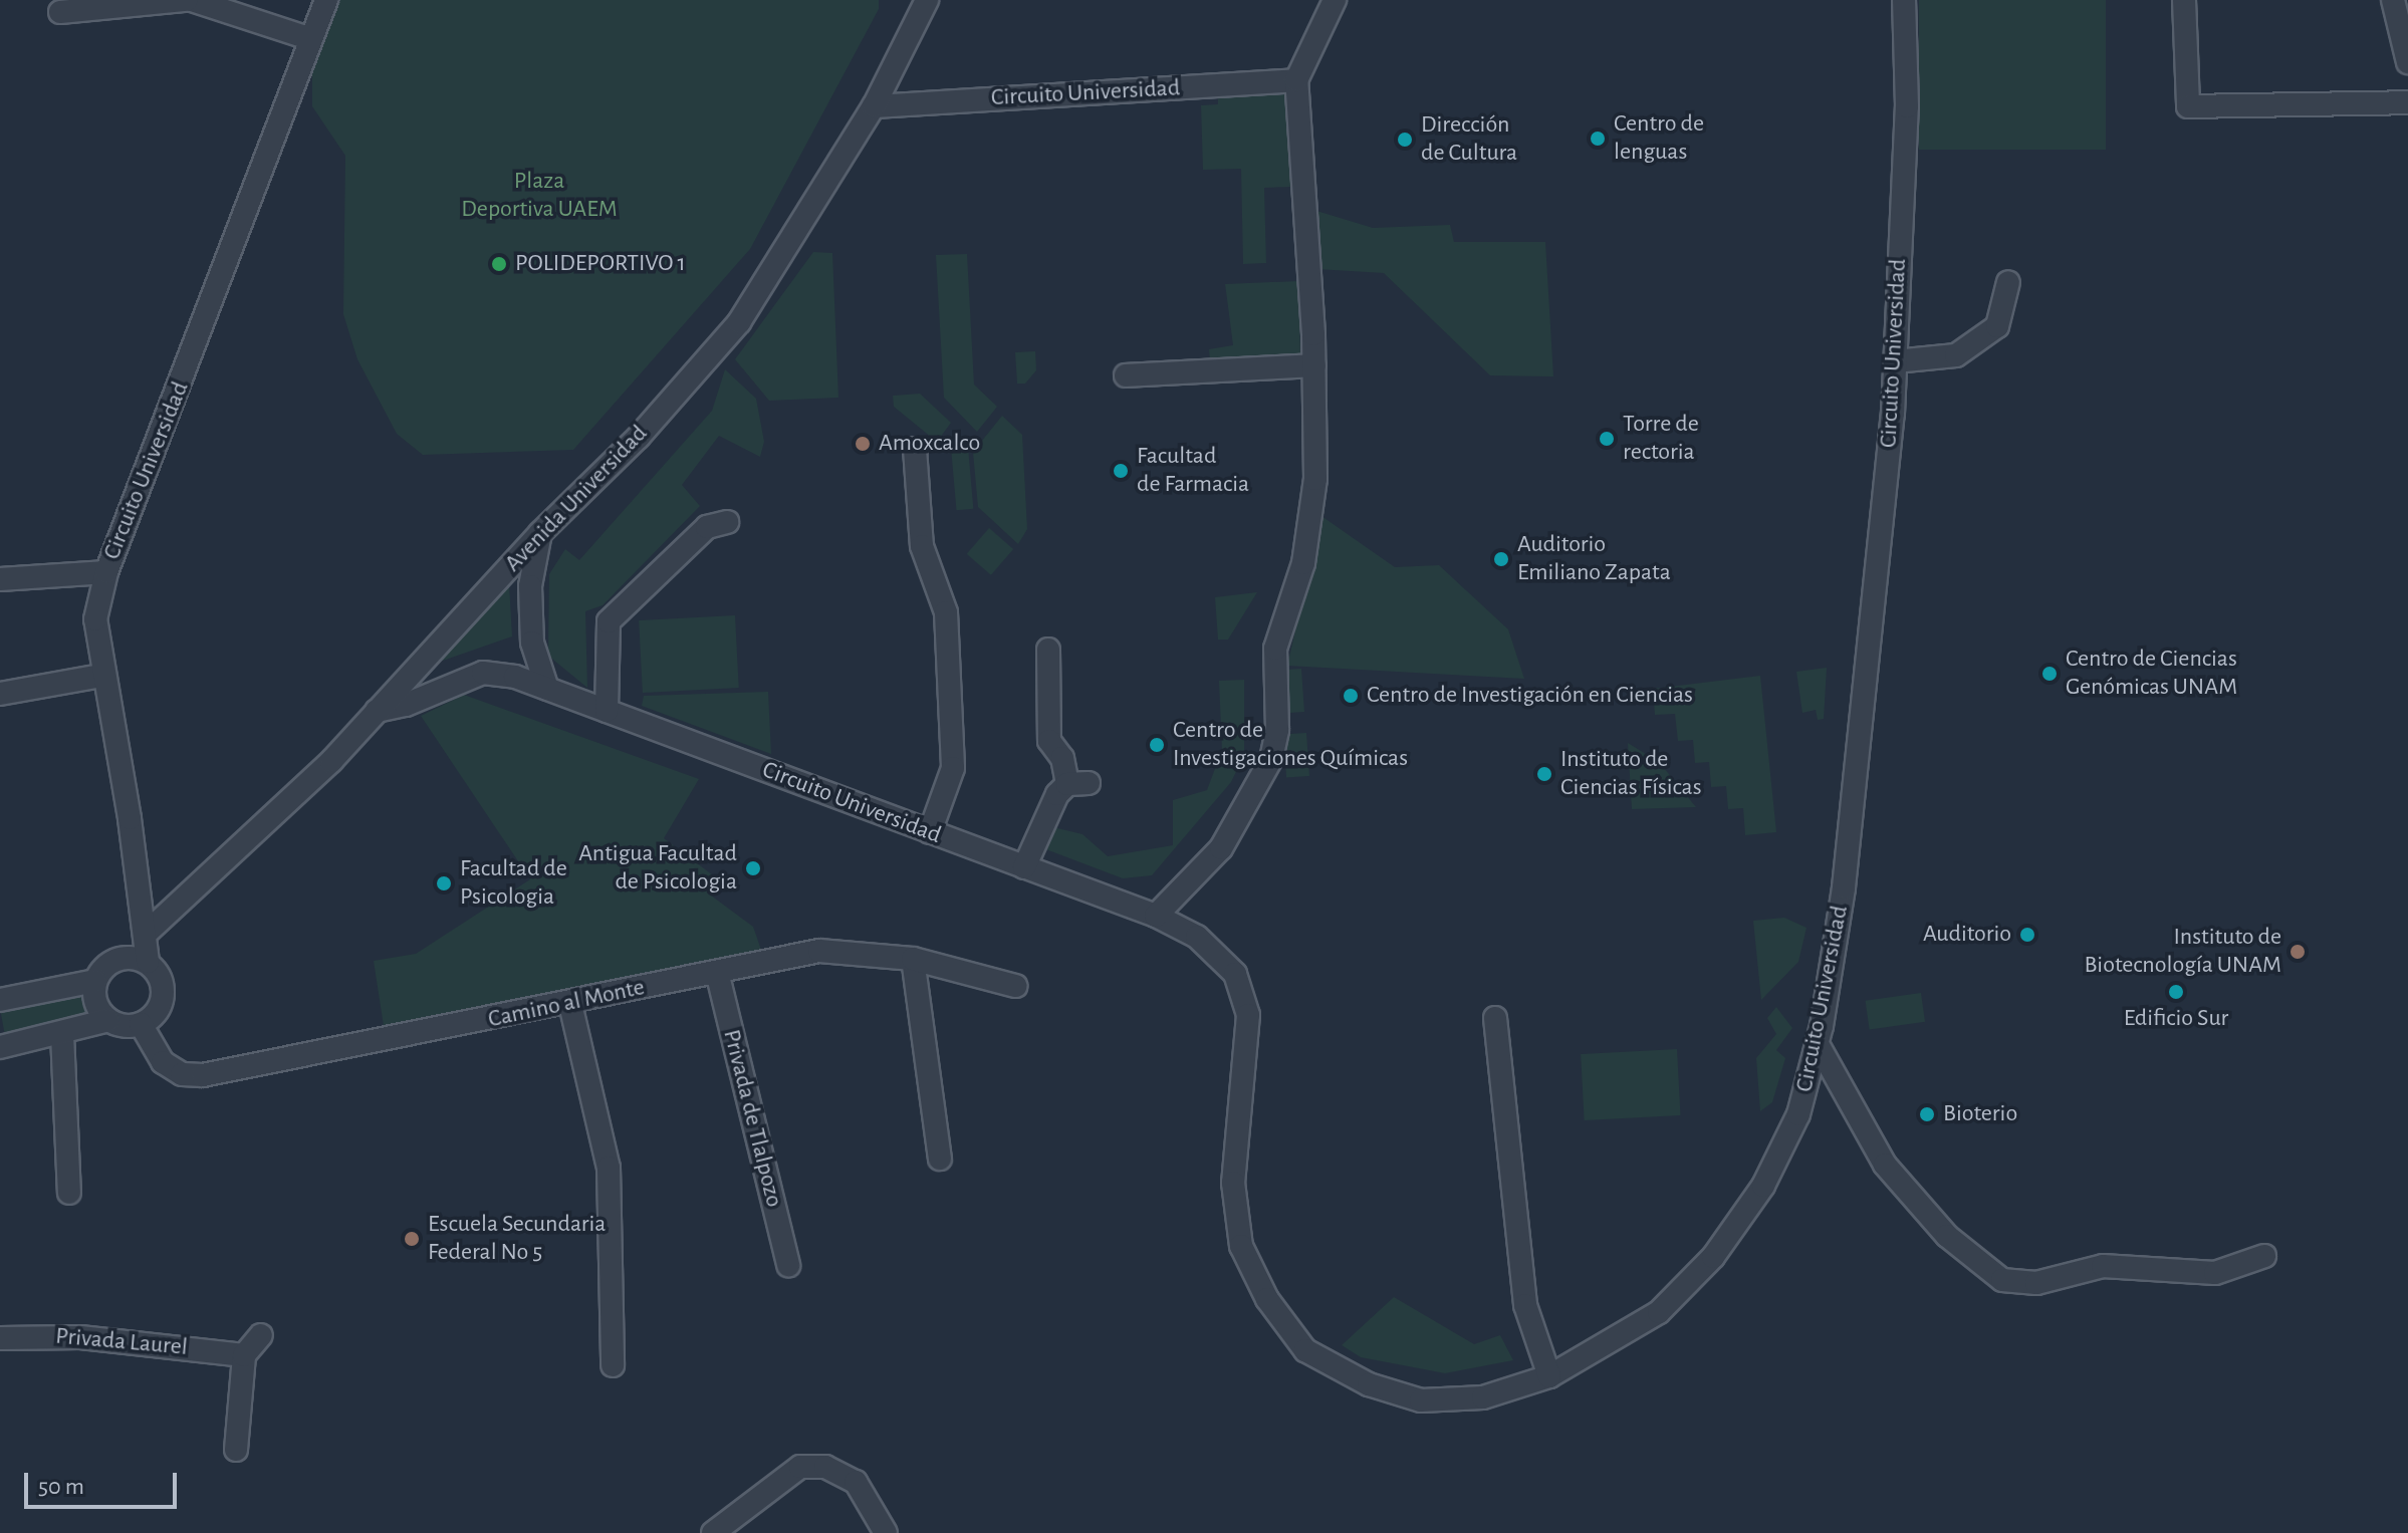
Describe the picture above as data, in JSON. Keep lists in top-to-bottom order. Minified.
{"streets":{"street":["Circuito Universidad","Avenida Universidad","Camino al Monte","Privada de Tlalpozo","Privada Laurel"]},"crossings":[["Circuito Universidad","Avenida Universidad"],["Circuito Universidad","Camino al Monte"],["Camino al Monte","Privada de Tlalpozo"]],"parks":["Plaza Deportiva UAEM"],"places":["Centro de lenguas","Dirección de Cultura","POLIDEPORTIVO 1","Torre de rectoria","Amoxcalco","Facultad de Farmacia","Auditorio Emiliano Zapata","Centro de Ciencias Genómicas UNAM","Centro de Investigación en Ciencias","Centro de Investigaciones Químicas","Instituto de Ciencias Físicas","Antigua Facultad de Psicologia","Facultad de Psicologia","Auditorio","Instituto de Biotecnología UNAM","Edificio Sur","Bioterio","Escuela Secundaria Federal No 5"],"scale_bar":"50 m"}
